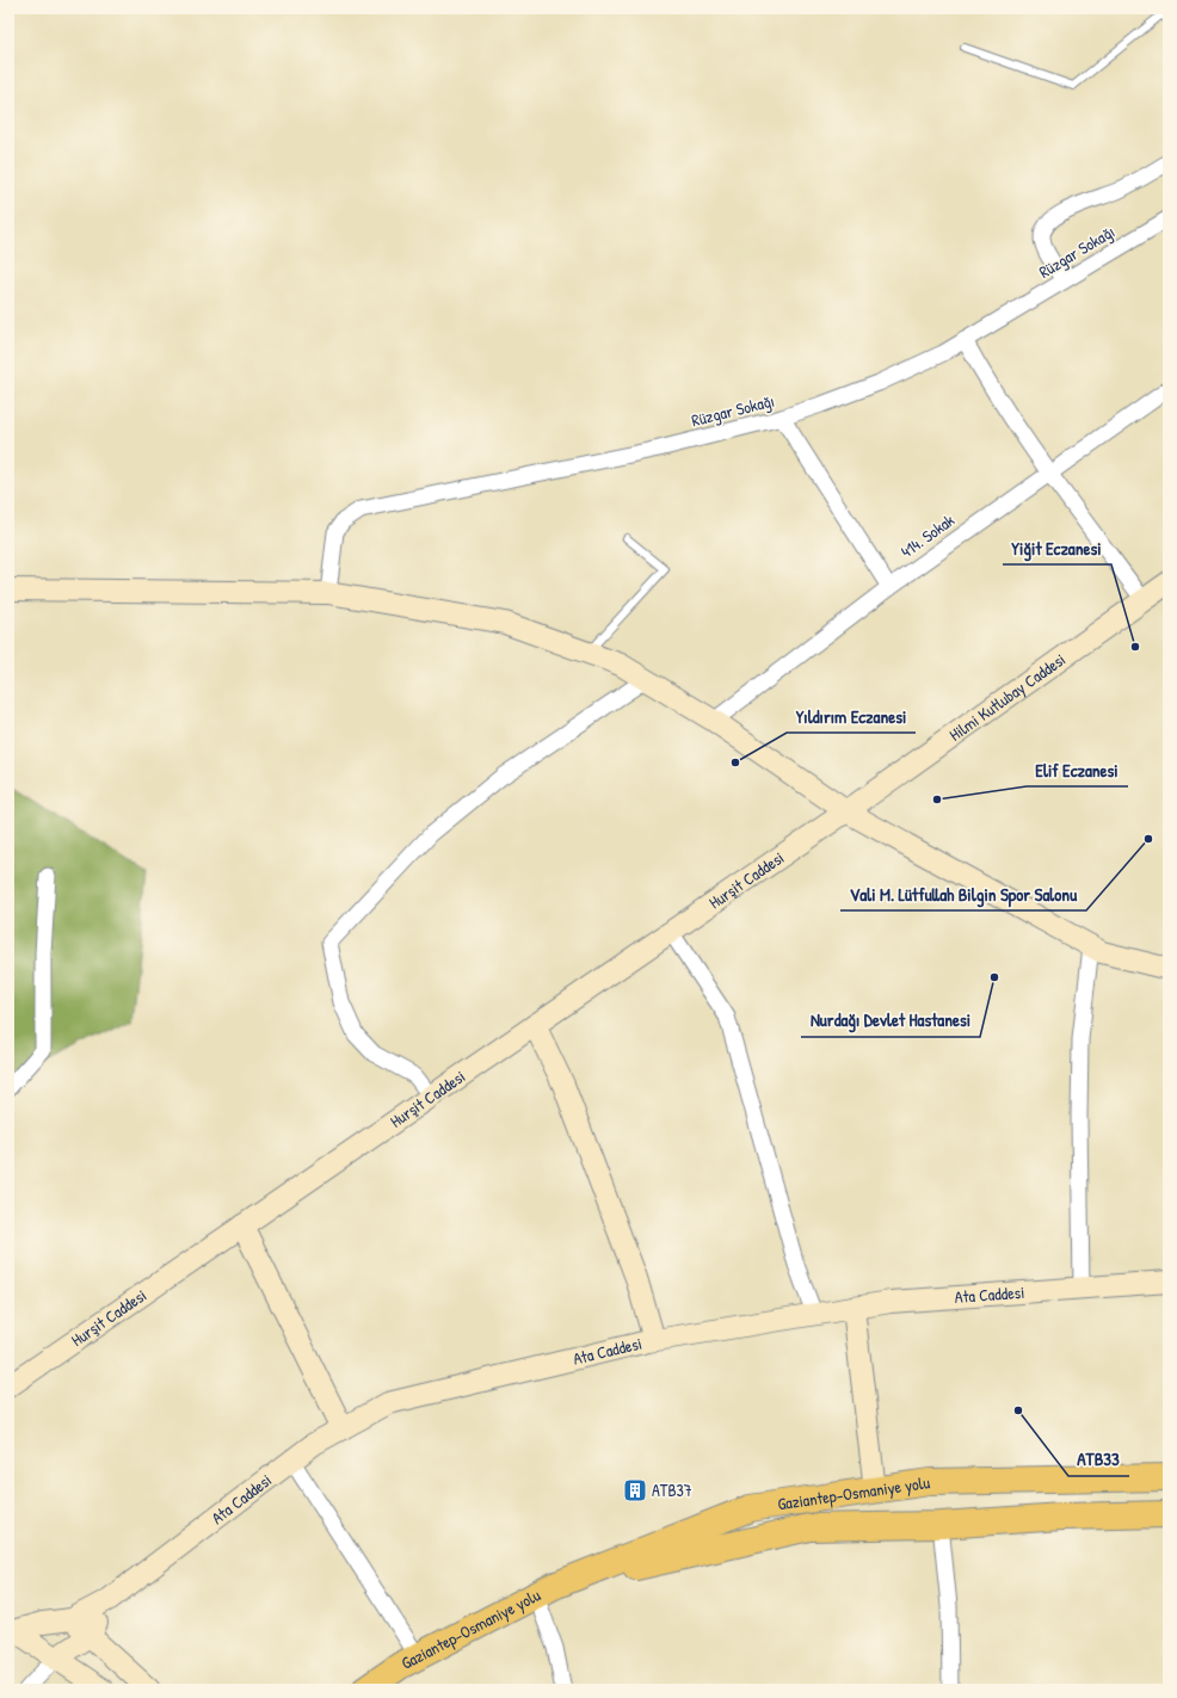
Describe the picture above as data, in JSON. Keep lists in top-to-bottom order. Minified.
{"streets":{"highway":["Gaziantep-Osmaniye yolu"],"street":["Rüzgar Sokağı","414. Sokak","Hilmi Kutlubay Caddesi","Hurşit Caddesi","Ata Caddesi"]},"crossings":[["Hilmi Kutlubay Caddesi","Hurşit Caddesi"]],"places":{"other":["Yiğit Eczanesi","Yıldırım Eczanesi","Elif Eczanesi","Vali M. Lütfullah Bilgin Spor Salonu","Nurdağı Devlet Hastanesi","ATB33"],"building":["ATB37"]}}
